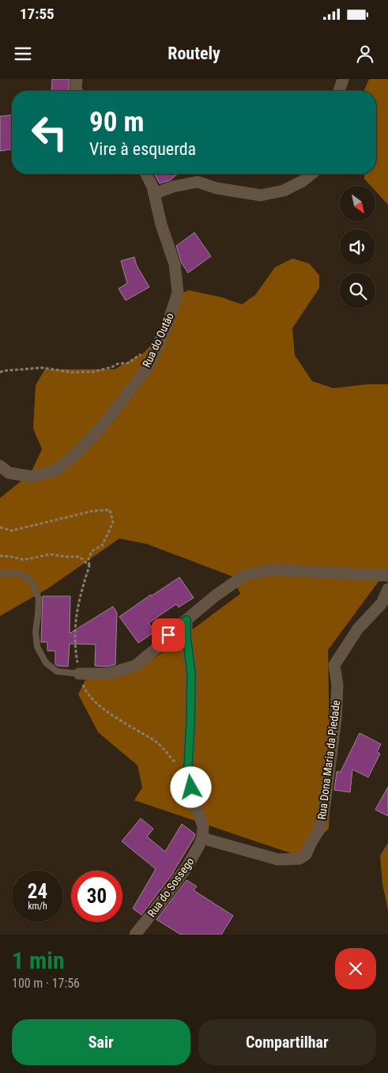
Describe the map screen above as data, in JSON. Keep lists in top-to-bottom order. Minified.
{"streets":{"street":["Rua do Outão","Rua Dona Maria da Piedade","Rua do Sossego"]},"crossings":[["Rua Dona Maria da Piedade","Rua do Sossego"]],"north":"bottom right","page":{"status":"17:55","header":"Routely","turn":["90 m","Vire à esquerda"],"speed":"24 km/h","limit":"30","heading":["1 min","100 m · 17:56"],"buttons":["Sair","Compartilhar"]}}
